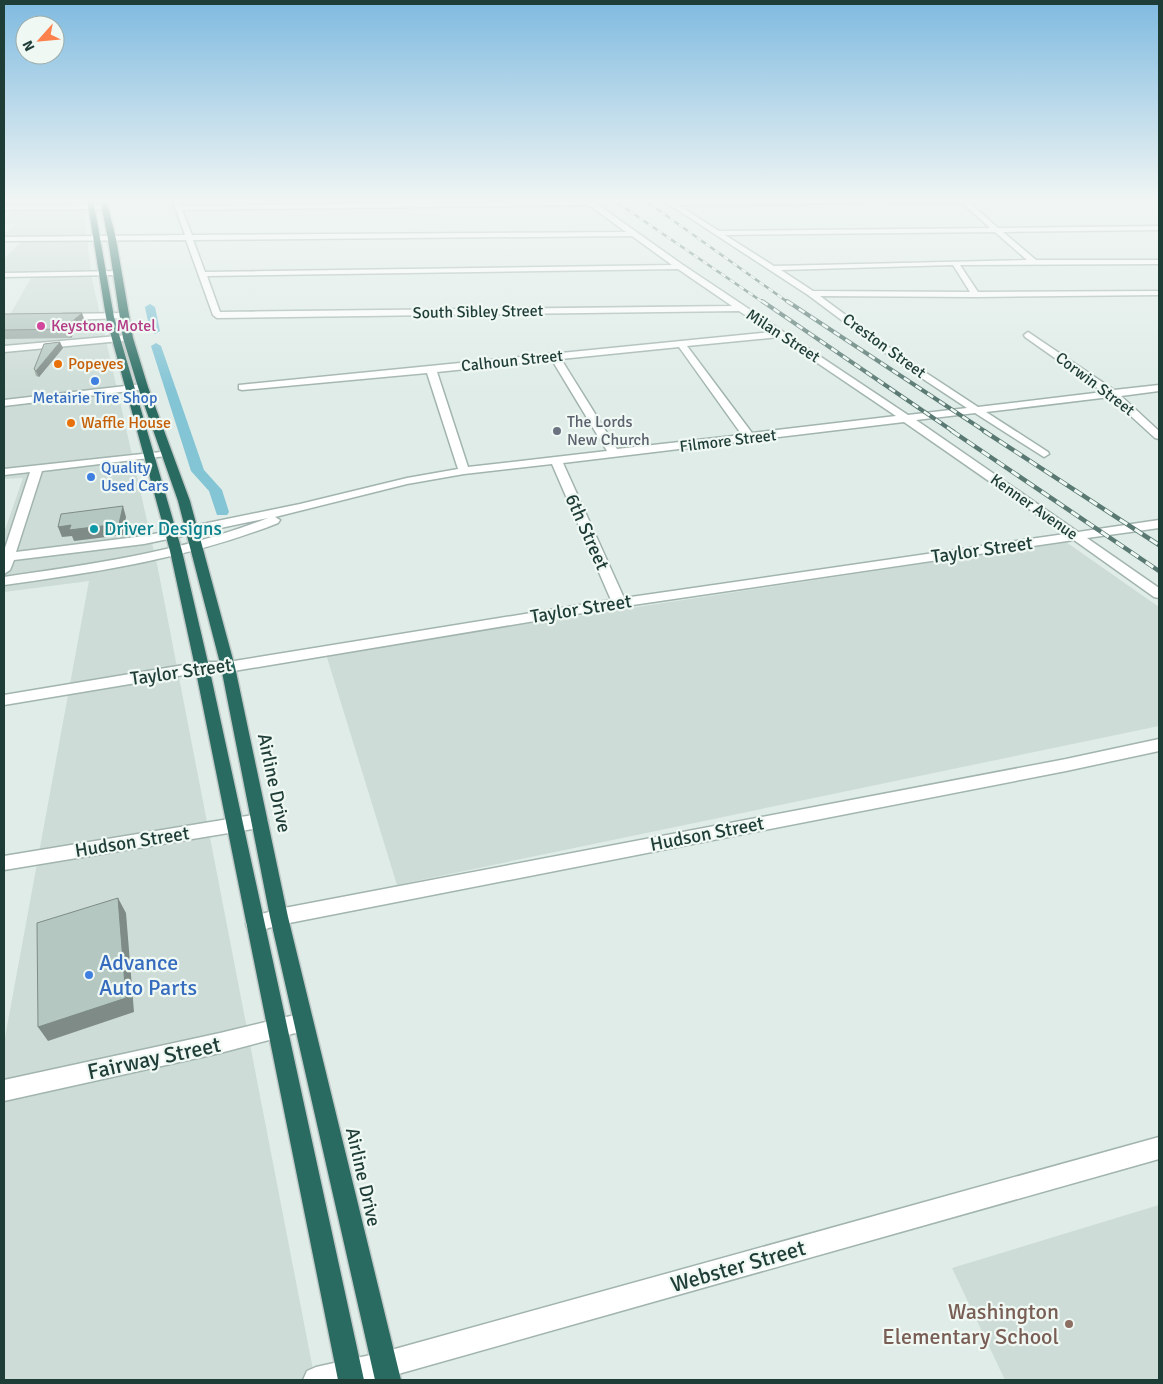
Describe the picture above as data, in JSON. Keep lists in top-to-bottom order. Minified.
{"streets":{"highway":["Airline Drive"],"street":["South Sibley Street","Milan Street","Creston Street","Calhoun Street","Corwin Street","Filmore Street","Kenner Avenue","6th Street","Taylor Street","Hudson Street","Fairway Street","Webster Street"]},"crossings":[["South Sibley Street","Milan Street"],["Milan Street","Calhoun Street"],["Milan Street","Filmore Street"],["Milan Street","Kenner Avenue"],["Creston Street","Filmore Street"],["Corwin Street","Filmore Street"],["Filmore Street","Kenner Avenue"],["Filmore Street","6th Street"],["Filmore Street","Airline Drive"],["Kenner Avenue","Taylor Street"],["6th Street","Taylor Street"],["Taylor Street","Airline Drive"],["Airline Drive","Hudson Street"],["Airline Drive","Fairway Street"],["Airline Drive","Webster Street"]],"places":["Keystone Motel","Popeyes","Metairie Tire Shop","Waffle House","The Lords New Church","Quality Used Cars","Driver Designs","Advance Auto Parts","Washington Elementary School"],"north":"bottom left"}
